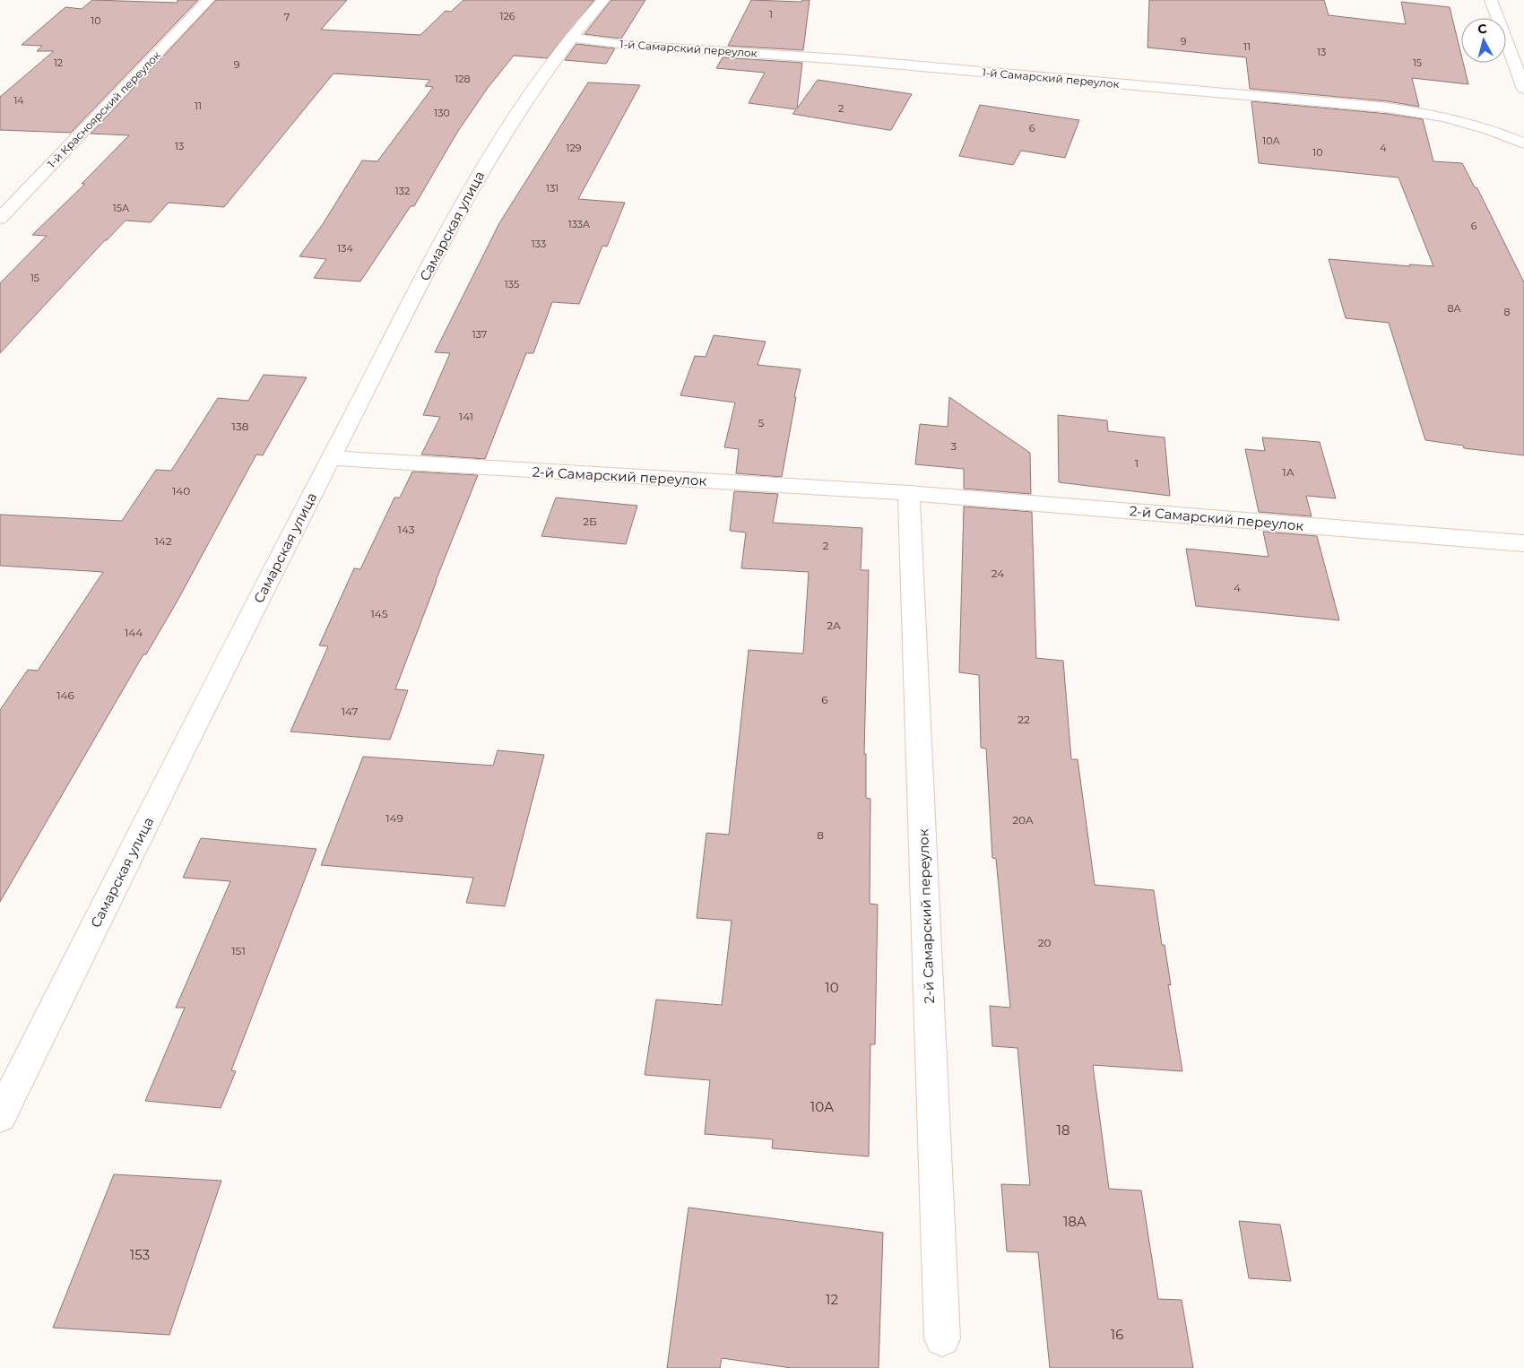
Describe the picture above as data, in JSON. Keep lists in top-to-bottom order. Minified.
{"streets":{"street":["1-й Самарский переулок","1-й Красноярский переулок","Самарская улица","2-й Самарский переулок"]},"crossings":[["1-й Самарский переулок","Самарская улица"],["Самарская улица","2-й Самарский переулок"]],"house_numbers":["1","126","7","10","9","11","13","12","15","9","128","14","11","2","130","6","10А","13","129","4","10","131","132","15А","133А","6","133","134","15","135","8А","8","137","141","5","138","3","1","1А","140","2Б","143","142","2","24","4","145","2А","144","146","6","147","22","149","20А","8","20","151","10","10А","18","18А","153","12","16"],"north":"top"}
